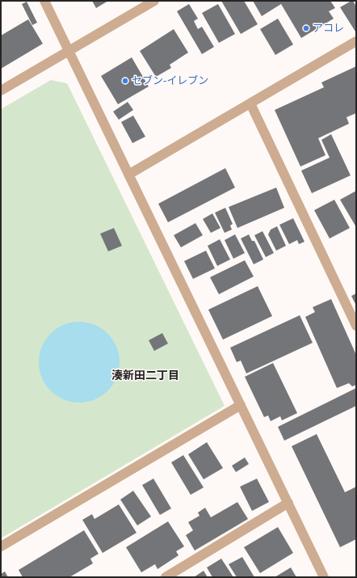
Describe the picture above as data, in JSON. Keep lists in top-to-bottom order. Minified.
{"districts":["湊新田二丁目"],"places":["アコレ","セブン-イレブン"]}
